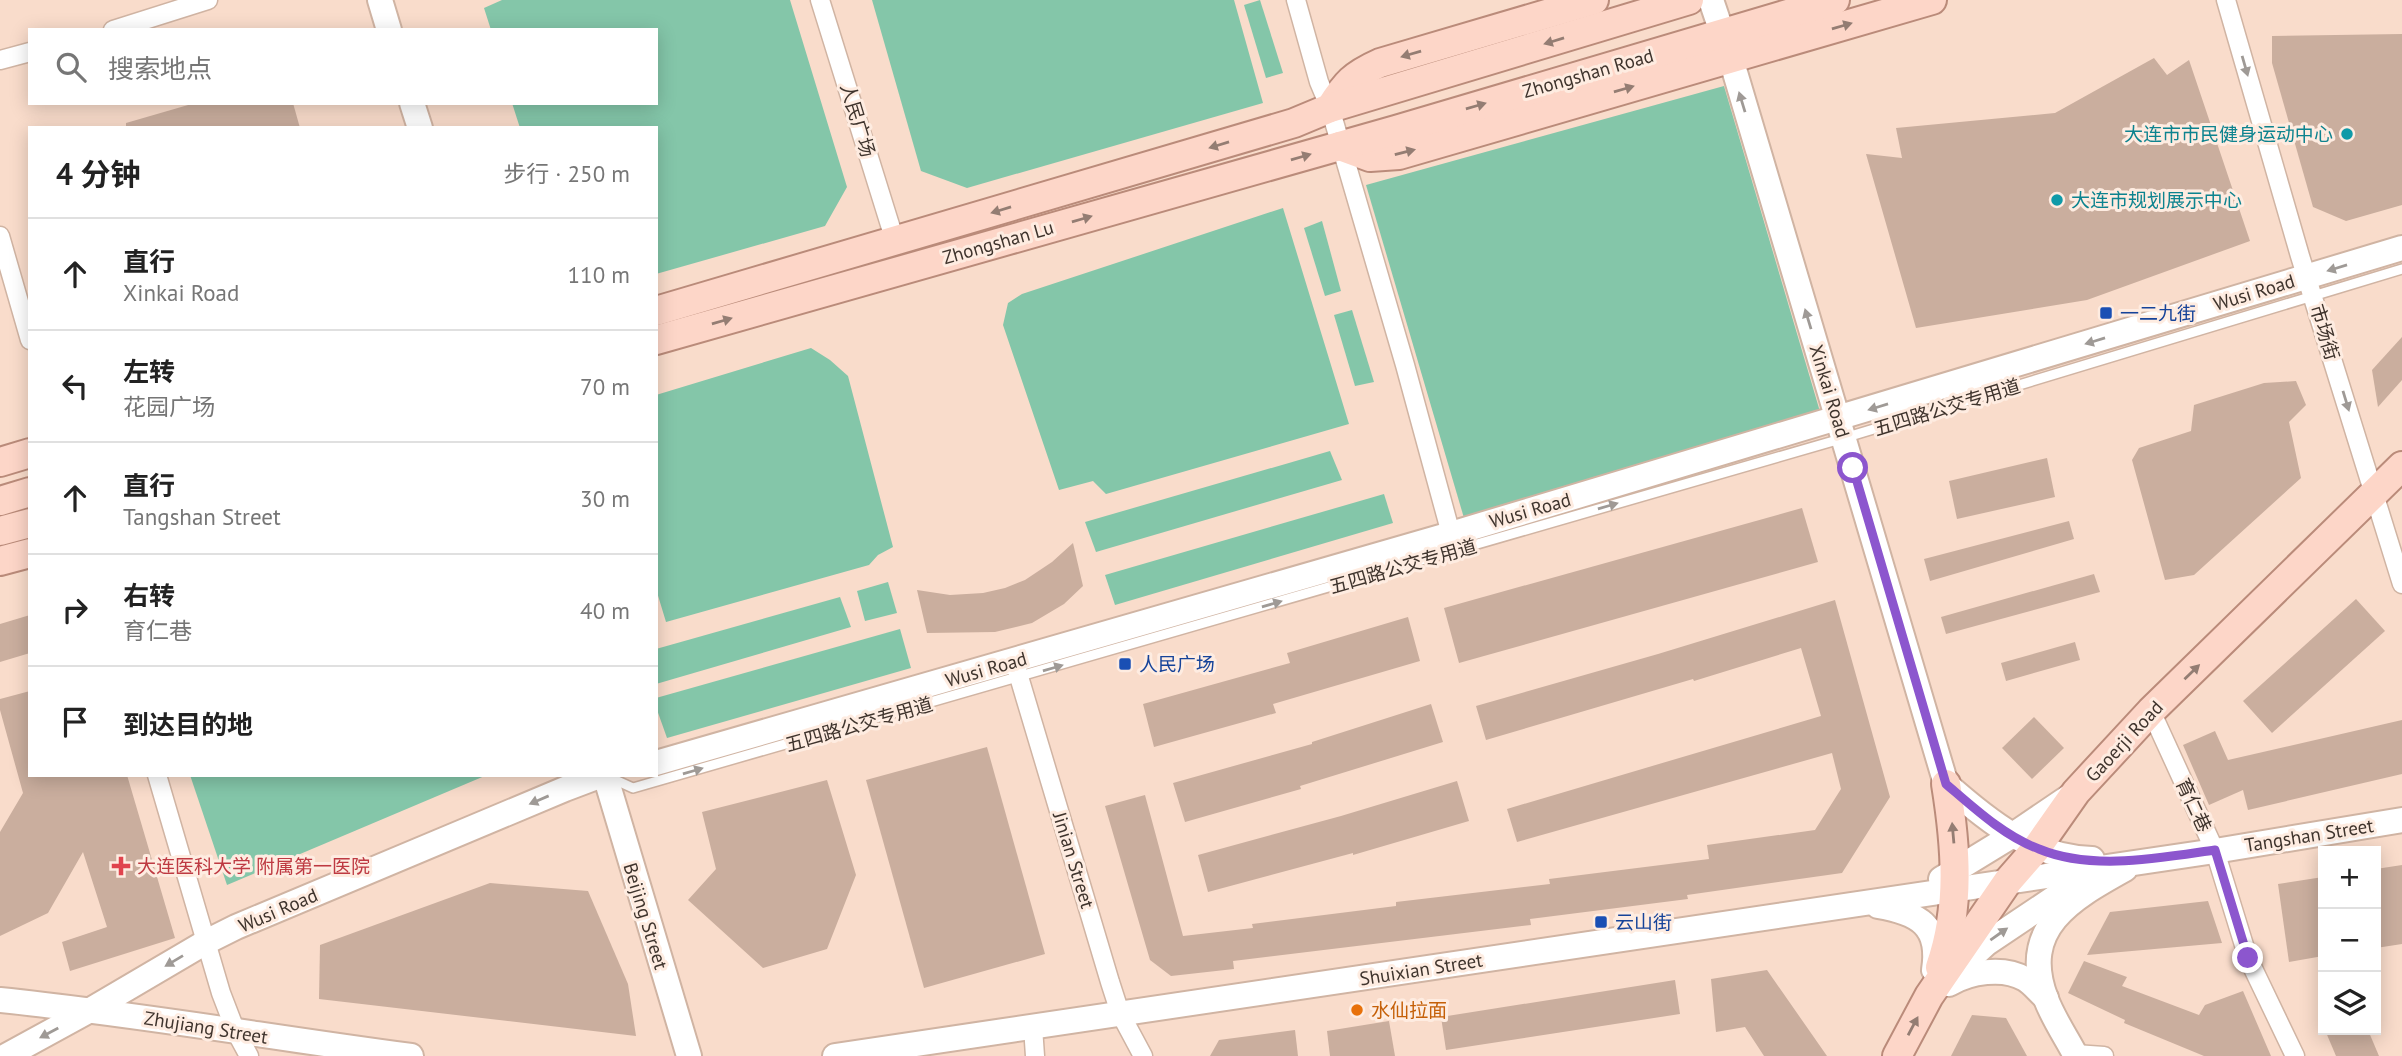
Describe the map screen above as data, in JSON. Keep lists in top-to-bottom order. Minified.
{"streets":{"main road":["Zhongshan Road","Zhongshan Lu","Wusi Road","Xinkai Road","Gaoerji Road","Tangshan Street","Beijing Street","Shuixian Street","Zhujiang Street"],"street":["人民广场","市场街","育仁巷","Jinian Street"],"lane":["五四路公交专用道"]},"crossings":[["Zhongshan Road","Zhongshan Lu"],["人民广场","Zhongshan Lu"],["Wusi Road","市场街"],["Wusi Road","Xinkai Road"],["Wusi Road","五四路公交专用道"],["Wusi Road","Jinian Street"],["Wusi Road","Zhujiang Street"],["市场街","Gaoerji Road"],["Xinkai Road","五四路公交专用道"],["五四路公交专用道","Jinian Street"],["Gaoerji Road","育仁巷"],["Gaoerji Road","Tangshan Street"],["Gaoerji Road","Shuixian Street"],["育仁巷","Tangshan Street"],["Tangshan Street","Shuixian Street"],["Jinian Street","Shuixian Street"]],"one_way":["市场街","Xinkai Road","五四路公交专用道","Gaoerji Road"],"places":{"other":["大连市市民健身运动中心","大连市规划展示中心","水仙拉面"],"transit":["一二九街","人民广场","云山街"],"health":["大连医科大学 附属第一医院"]},"page":{"search":"搜索地点","heading":["4 分钟","步行 · 250 m"],"list":[["直行","Xinkai Road","110 m"],["左转","花园广场","70 m"],["直行","Tangshan Street","30 m"],["右转","育仁巷","40 m"],"到达目的地"],"map_buttons":["+","−"]}}
